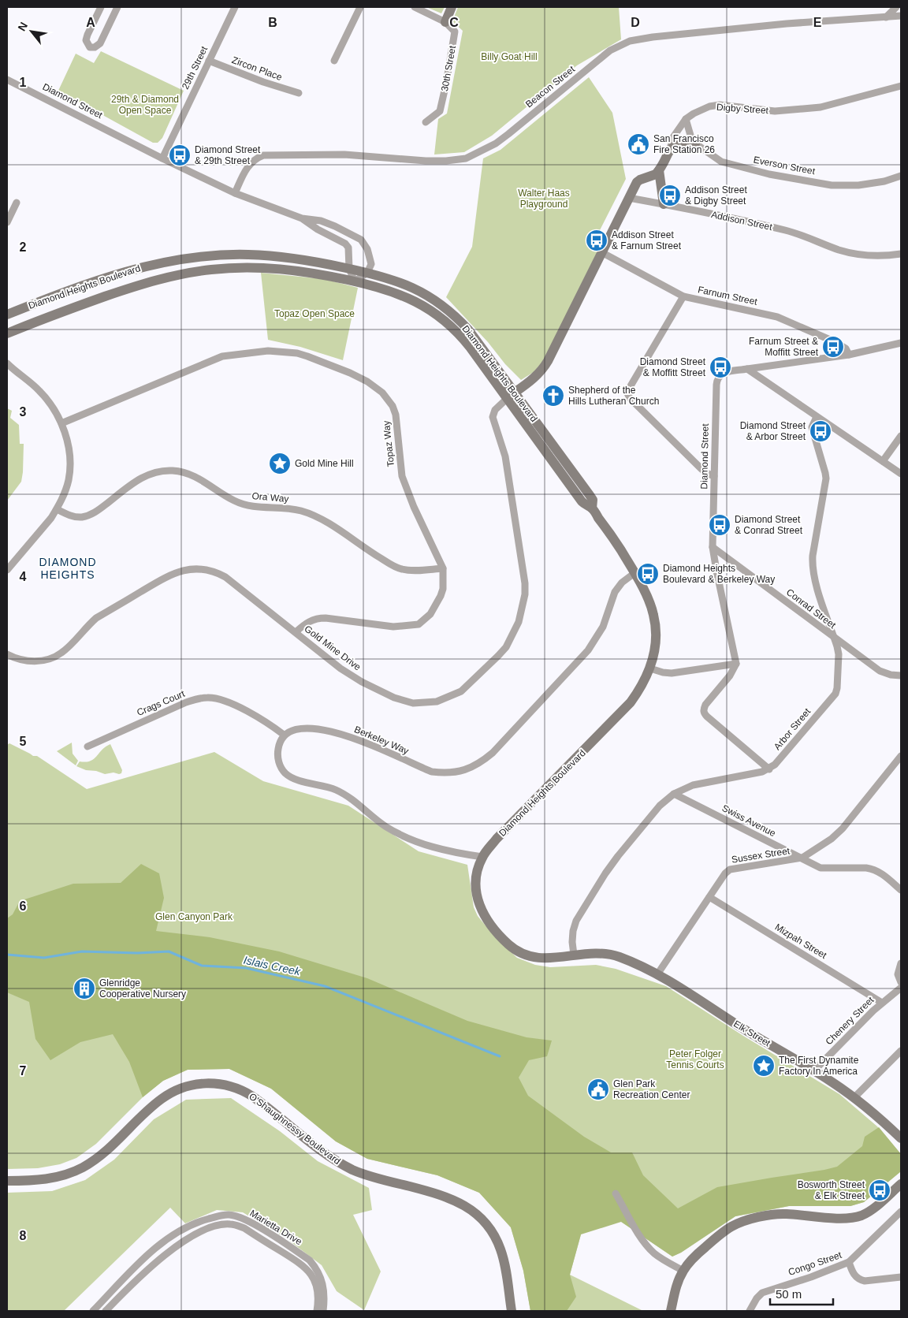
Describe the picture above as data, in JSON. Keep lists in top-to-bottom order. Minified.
{"streets":{"main road":["Digby Street","Diamond Heights Boulevard","Elk Street","O'Shaughnessy Boulevard"],"street":["29th Street","Zircon Place","30th Street","Beacon Street","Diamond Street","Everson Street","Addison Street","Farnum Street","Topaz Way","Ora Way","Conrad Street","Gold Mine Drive","Crags Court","Arbor Street","Berkeley Way","Swiss Avenue","Sussex Street","Mizpah Street","Chenery Street","Marietta Drive","Congo Street"]},"crossings":[["29th Street","Zircon Place"],["29th Street","Diamond Street"],["Beacon Street","Diamond Street"],["Diamond Street","Diamond Heights Boulevard"],["Diamond Street","Farnum Street"],["Diamond Street","Conrad Street"],["Diamond Heights Boulevard","Gold Mine Drive"],["Diamond Heights Boulevard","Berkeley Way"],["Diamond Heights Boulevard","Sussex Street"],["Diamond Heights Boulevard","Elk Street"],["Topaz Way","Ora Way"],["Topaz Way","Gold Mine Drive"],["Conrad Street","Arbor Street"],["Crags Court","Berkeley Way"],["Swiss Avenue","Sussex Street"],["Sussex Street","Mizpah Street"],["Sussex Street","Elk Street"],["Mizpah Street","Chenery Street"],["Chenery Street","Elk Street"]],"districts":["DIAMOND HEIGHTS"],"water":["Islais Creek"],"parks":["Billy Goat Hill","29th & Diamond Open Space","Walter Haas Playground","Topaz Open Space","Glen Canyon Park","Peter Folger Tennis Courts"],"places":{"public building":["San Francisco Fire Station 26","Glen Park Recreation Center"],"bus stop":["Diamond Street & 29th Street","Addison Street & Digby Street","Addison Street & Farnum Street","Farnum Street & Moffitt Street","Diamond Street & Moffitt Street","Diamond Street & Arbor Street","Diamond Street & Conrad Street","Diamond Heights Boulevard & Berkeley Way","Bosworth Street & Elk Street"],"church":["Shepherd of the Hills Lutheran Church"],"place":["Gold Mine Hill","The First Dynamite Factory In America"],"building":["Glenridge Cooperative Nursery"]},"scale_bar":"50 m","north":"top left","grid":{"columns":["A","B","C","D","E"],"rows":["1","2","3","4","5","6","7","8"]}}
